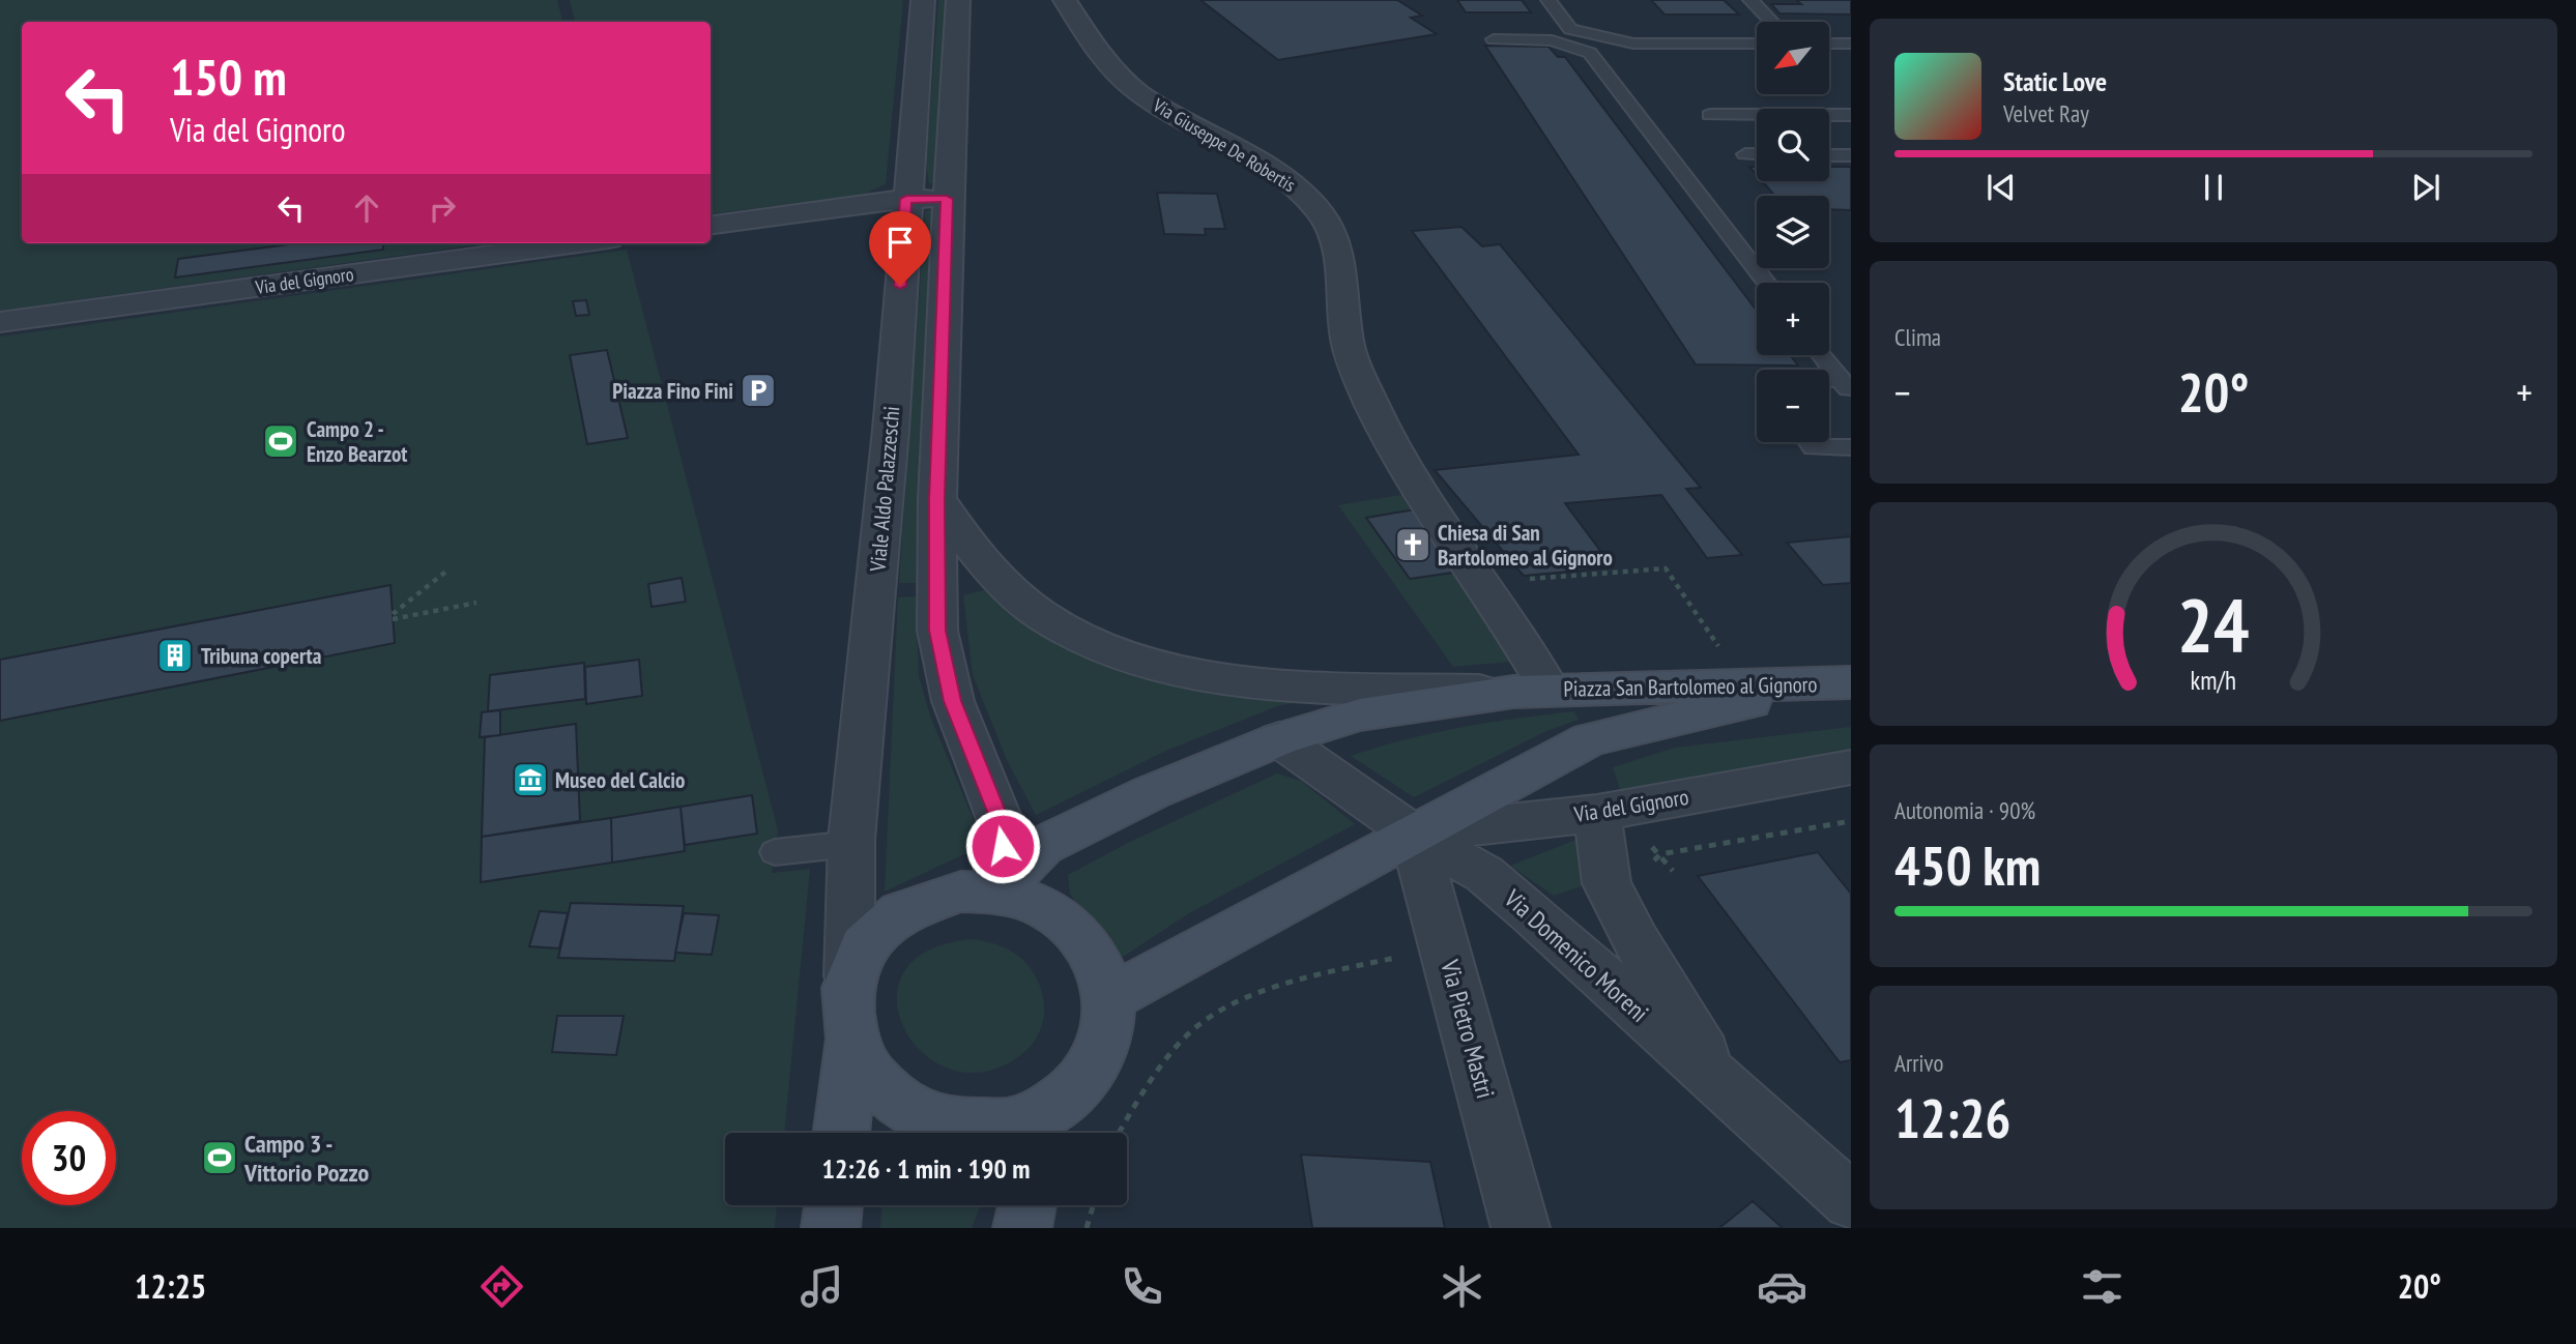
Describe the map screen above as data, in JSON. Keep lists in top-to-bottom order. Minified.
{"streets":{"main road":["Piazza San Bartolomeo al Gignoro"],"street":["Via Giuseppe De Robertis","Via del Gignoro","Viale Aldo Palazzeschi","Via Domenico Moreni","Via Pietro Mastri"]},"crossings":[["Via Giuseppe De Robertis","Piazza San Bartolomeo al Gignoro"],["Via del Gignoro","Piazza San Bartolomeo al Gignoro"],["Via del Gignoro","Via Domenico Moreni"],["Via del Gignoro","Via Pietro Mastri"],["Viale Aldo Palazzeschi","Piazza San Bartolomeo al Gignoro"],["Piazza San Bartolomeo al Gignoro","Via Domenico Moreni"],["Piazza San Bartolomeo al Gignoro","Via Pietro Mastri"],["Via Domenico Moreni","Via Pietro Mastri"]],"places":{"parking":["Piazza Fino Fini"],"sports":["Campo 2 - Enzo Bearzot","Campo 3 - Vittorio Pozzo"],"church":["Chiesa di San Bartolomeo al Gignoro"],"building":["Tribuna coperta"],"museum":["Museo del Calcio"]},"north":"bottom left","page":{"map_buttons":["+","−"],"turn":["150 m","Via del Gignoro"],"song":["Static Love","Velvet Ray"],"tile":["Clima",["Autonomia · 90%","450 km"],["Arrivo","12:26"]],"heat":["−","20°","+"],"limit":"30","trip":"12:26 · 1 min · 190 m","tabs":["12:25","20°"],"gauge":["24","km/h"]}}
